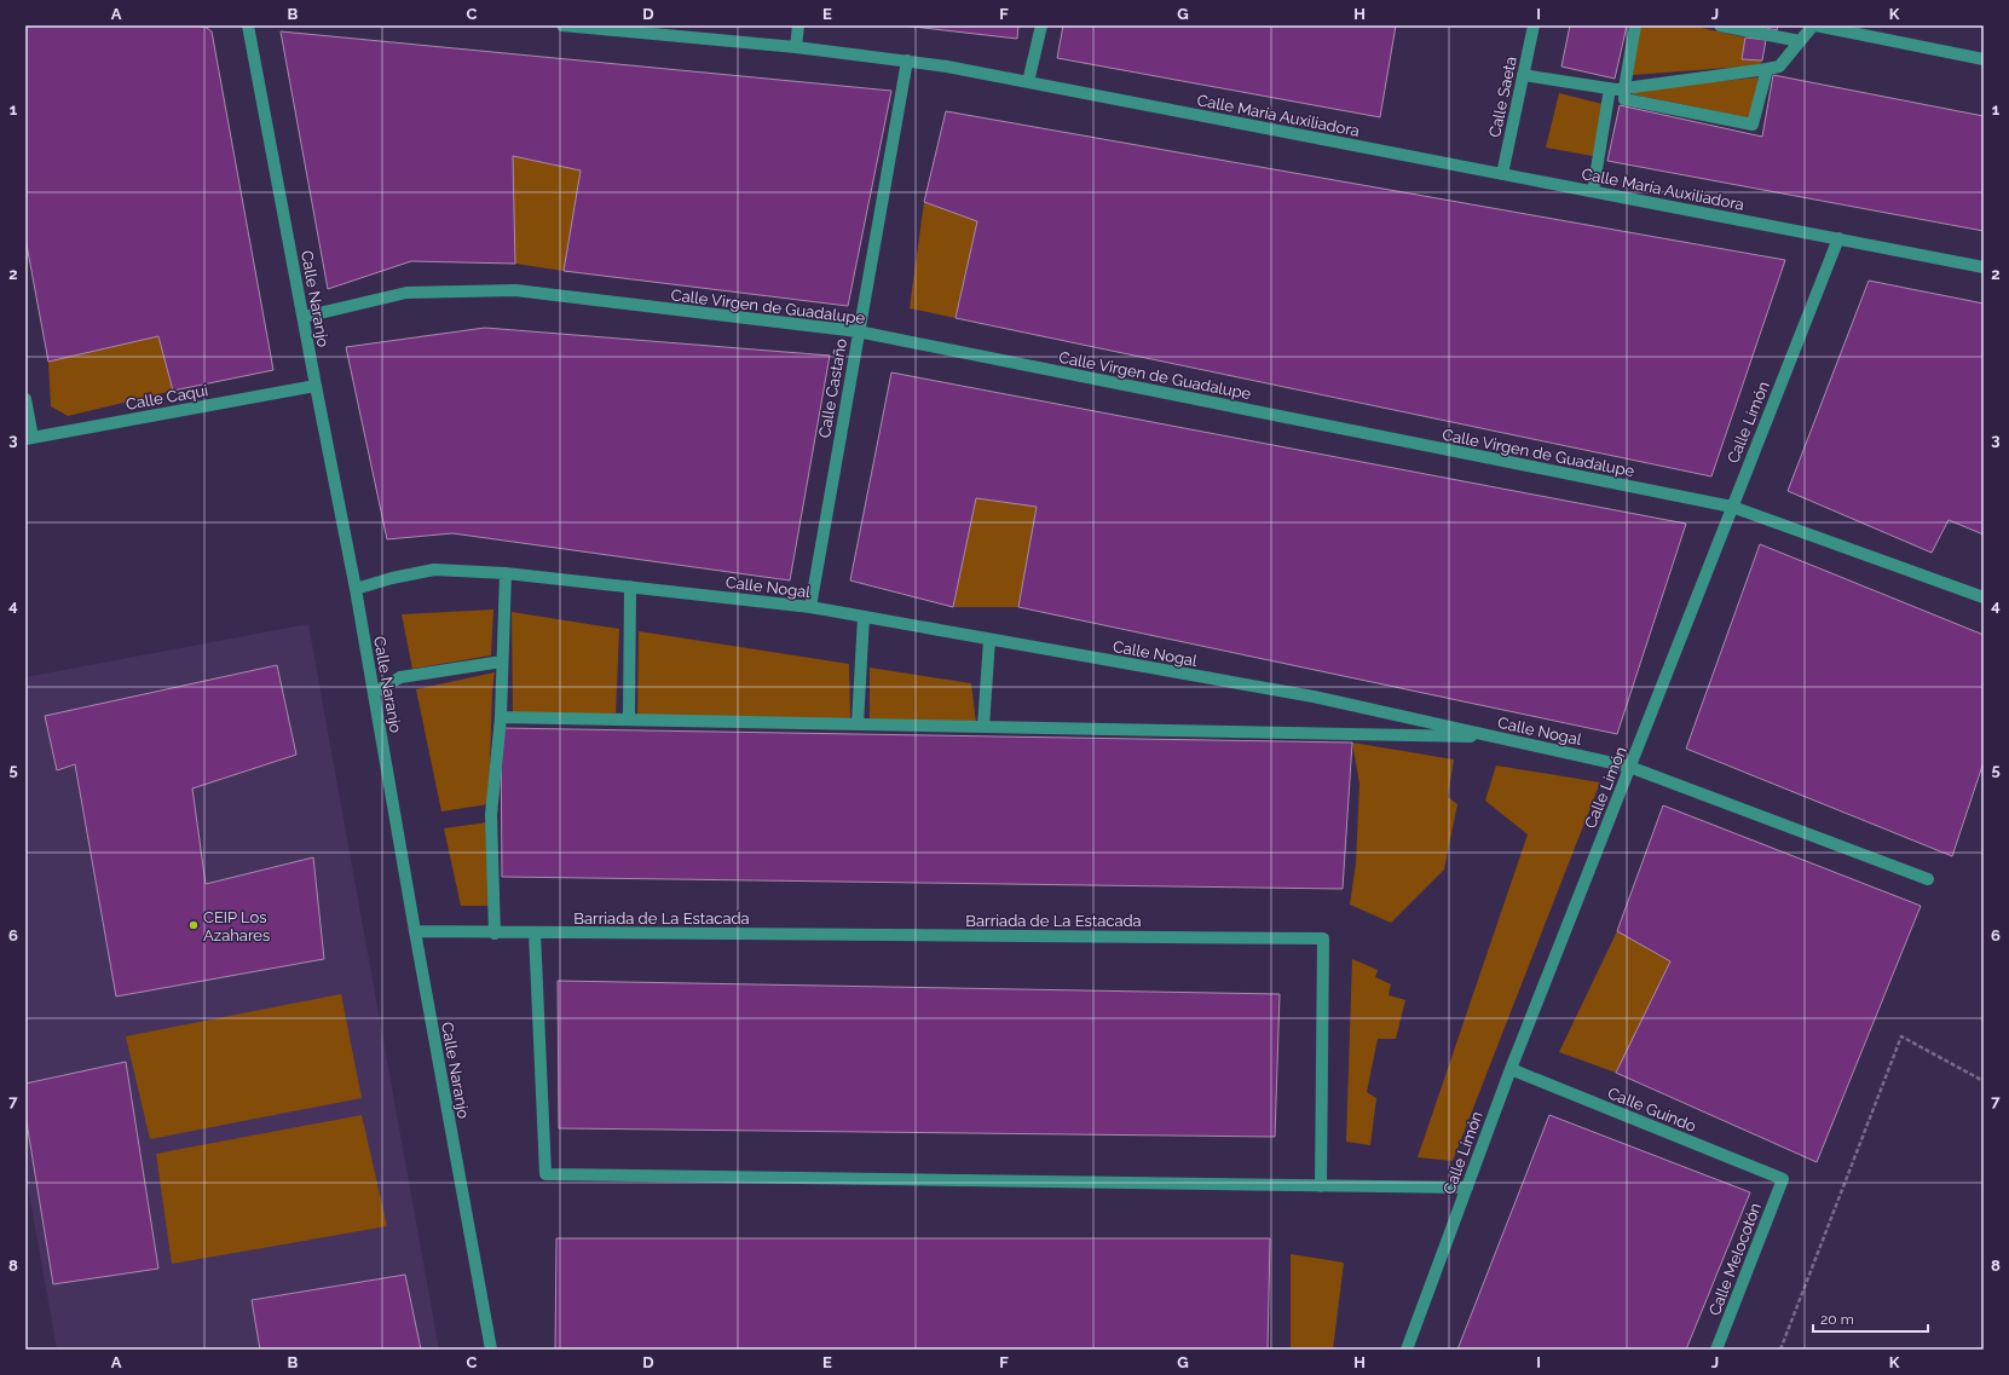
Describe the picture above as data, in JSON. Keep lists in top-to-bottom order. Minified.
{"streets":{"street":["Calle Saeta","Calle María Auxiliadora","Calle Naranjo","Calle Virgen de Guadalupe","Calle Castaño","Calle Caqui","Calle Limón","Calle Nogal","Barriada de La Estacada","Calle Guindo","Calle Melocotón"]},"crossings":[["Calle Saeta","Calle María Auxiliadora"],["Calle María Auxiliadora","Calle Castaño"],["Calle María Auxiliadora","Calle Limón"],["Calle Naranjo","Calle Virgen de Guadalupe"],["Calle Naranjo","Calle Caqui"],["Calle Naranjo","Calle Nogal"],["Calle Naranjo","Barriada de La Estacada"],["Calle Virgen de Guadalupe","Calle Castaño"],["Calle Virgen de Guadalupe","Calle Limón"],["Calle Castaño","Calle Nogal"],["Calle Limón","Calle Nogal"],["Calle Limón","Calle Guindo"],["Calle Guindo","Calle Melocotón"]],"places":["CEIP Los Azahares"],"scale_bar":"20 m","grid":{"columns":["A","B","C","D","E","F","G","H","I","J","K"],"rows":["1","2","3","4","5","6","7","8"]}}
